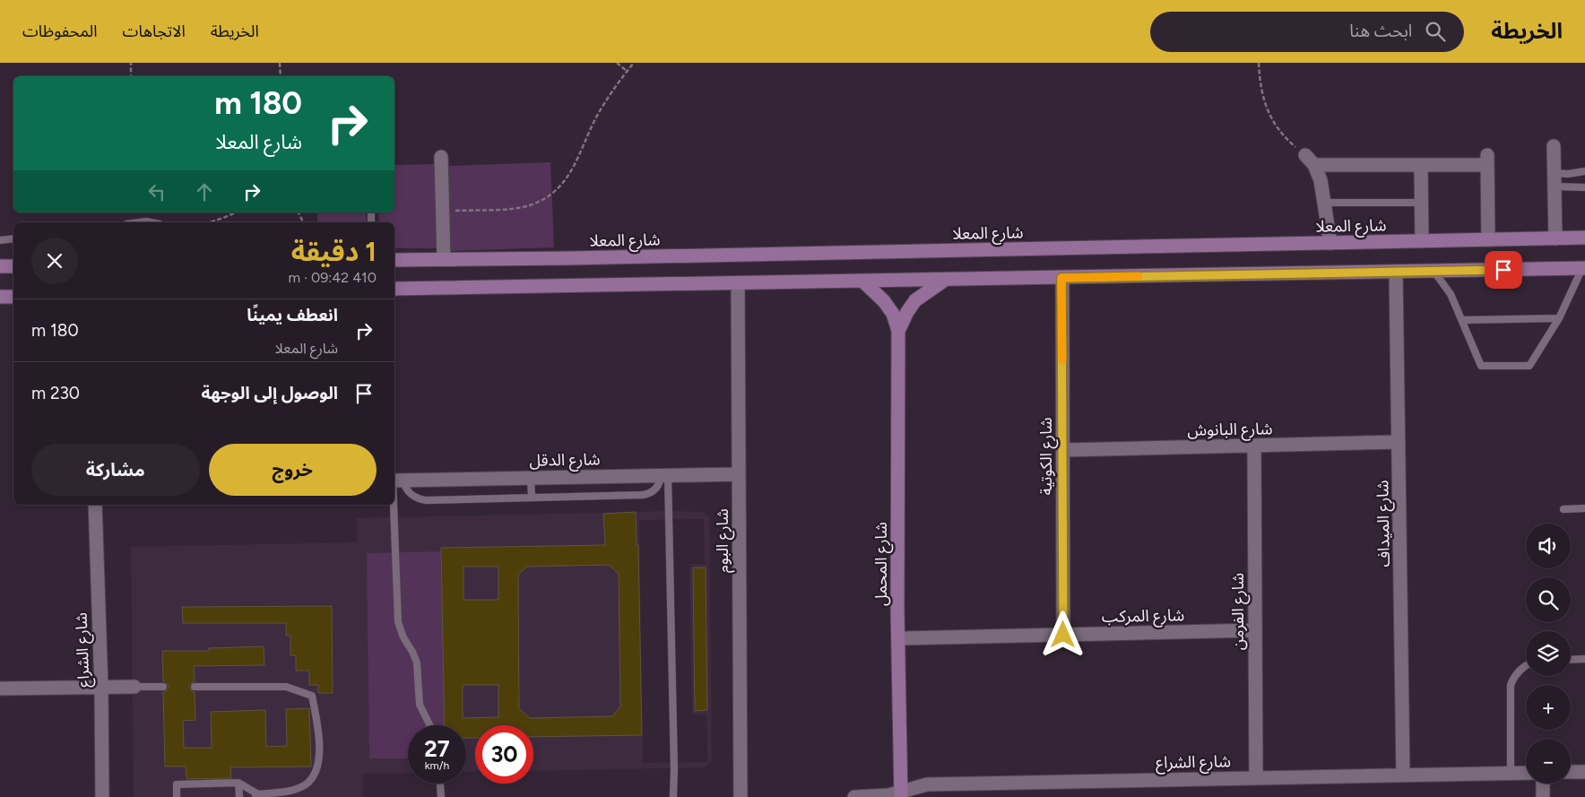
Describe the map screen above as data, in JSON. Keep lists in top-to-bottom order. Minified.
{"streets":{"street":["شارع المعلا","شارع البانوش","شارع الكوتية","شارع الدقل","شارع الميداف","شارع البوم","شارع المحمل","شارع الفرمن","شارع المركب","شارع الشراع"]},"crossings":[["شارع البانوش","شارع الكوتية"],["شارع البانوش","شارع الميداف"],["شارع البانوش","شارع الفرمن"],["شارع الكوتية","شارع المركب"],["شارع الدقل","شارع البوم"],["شارع الميداف","شارع الشراع"],["شارع المحمل","شارع المركب"],["شارع المحمل","شارع الشراع"],["شارع الفرمن","شارع المركب"],["شارع الفرمن","شارع الشراع"]],"page":{"header":"الخريطة","search":"ابحث هنا","nav":["الخريطة","الاتجاهات","المحفوظات"],"turn":["180 m","شارع المعلا"],"heading":["1 دقيقة","410 m · 09:42"],"list":[{"name":"انعطف يمينًا","note":"شارع المعلا","value":"180 m"},{"name":"الوصول إلى الوجهة","value":"230 m"}],"buttons":["خروج","مشاركة"],"map_buttons":["+","−"],"speed":"27 km/h","limit":"30"}}
